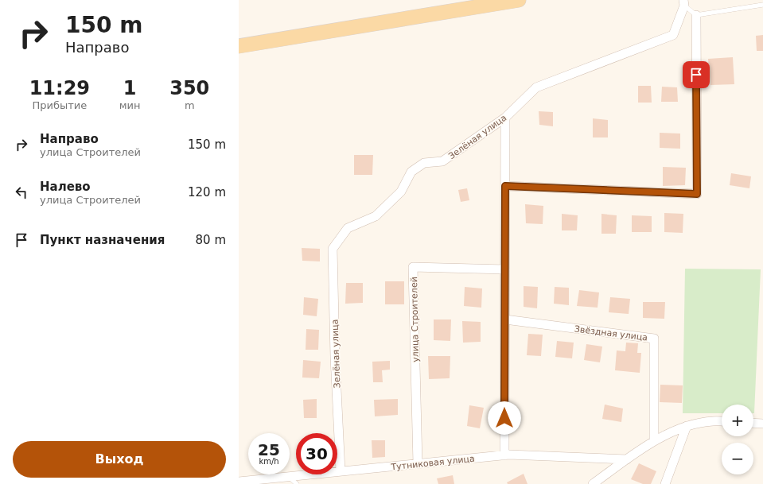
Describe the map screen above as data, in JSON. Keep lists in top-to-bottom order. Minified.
{"streets":{"street":["Зелёная улица","улица Строителей","Звёздная улица","Тутниковая улица"]},"crossings":[["Зелёная улица","Тутниковая улица"],["улица Строителей","Тутниковая улица"]],"page":{"turn":["150 m","Направо"],"eta":["11:29","Прибытие","1","мин","350","m"],"list":[{"name":"Направо","note":"улица Строителей","value":"150 m"},{"name":"Налево","note":"улица Строителей","value":"120 m"},{"name":"Пункт назначения","value":"80 m"}],"map_buttons":["+","−"],"speed":"25 km/h","limit":"30","buttons":"Выход"}}
